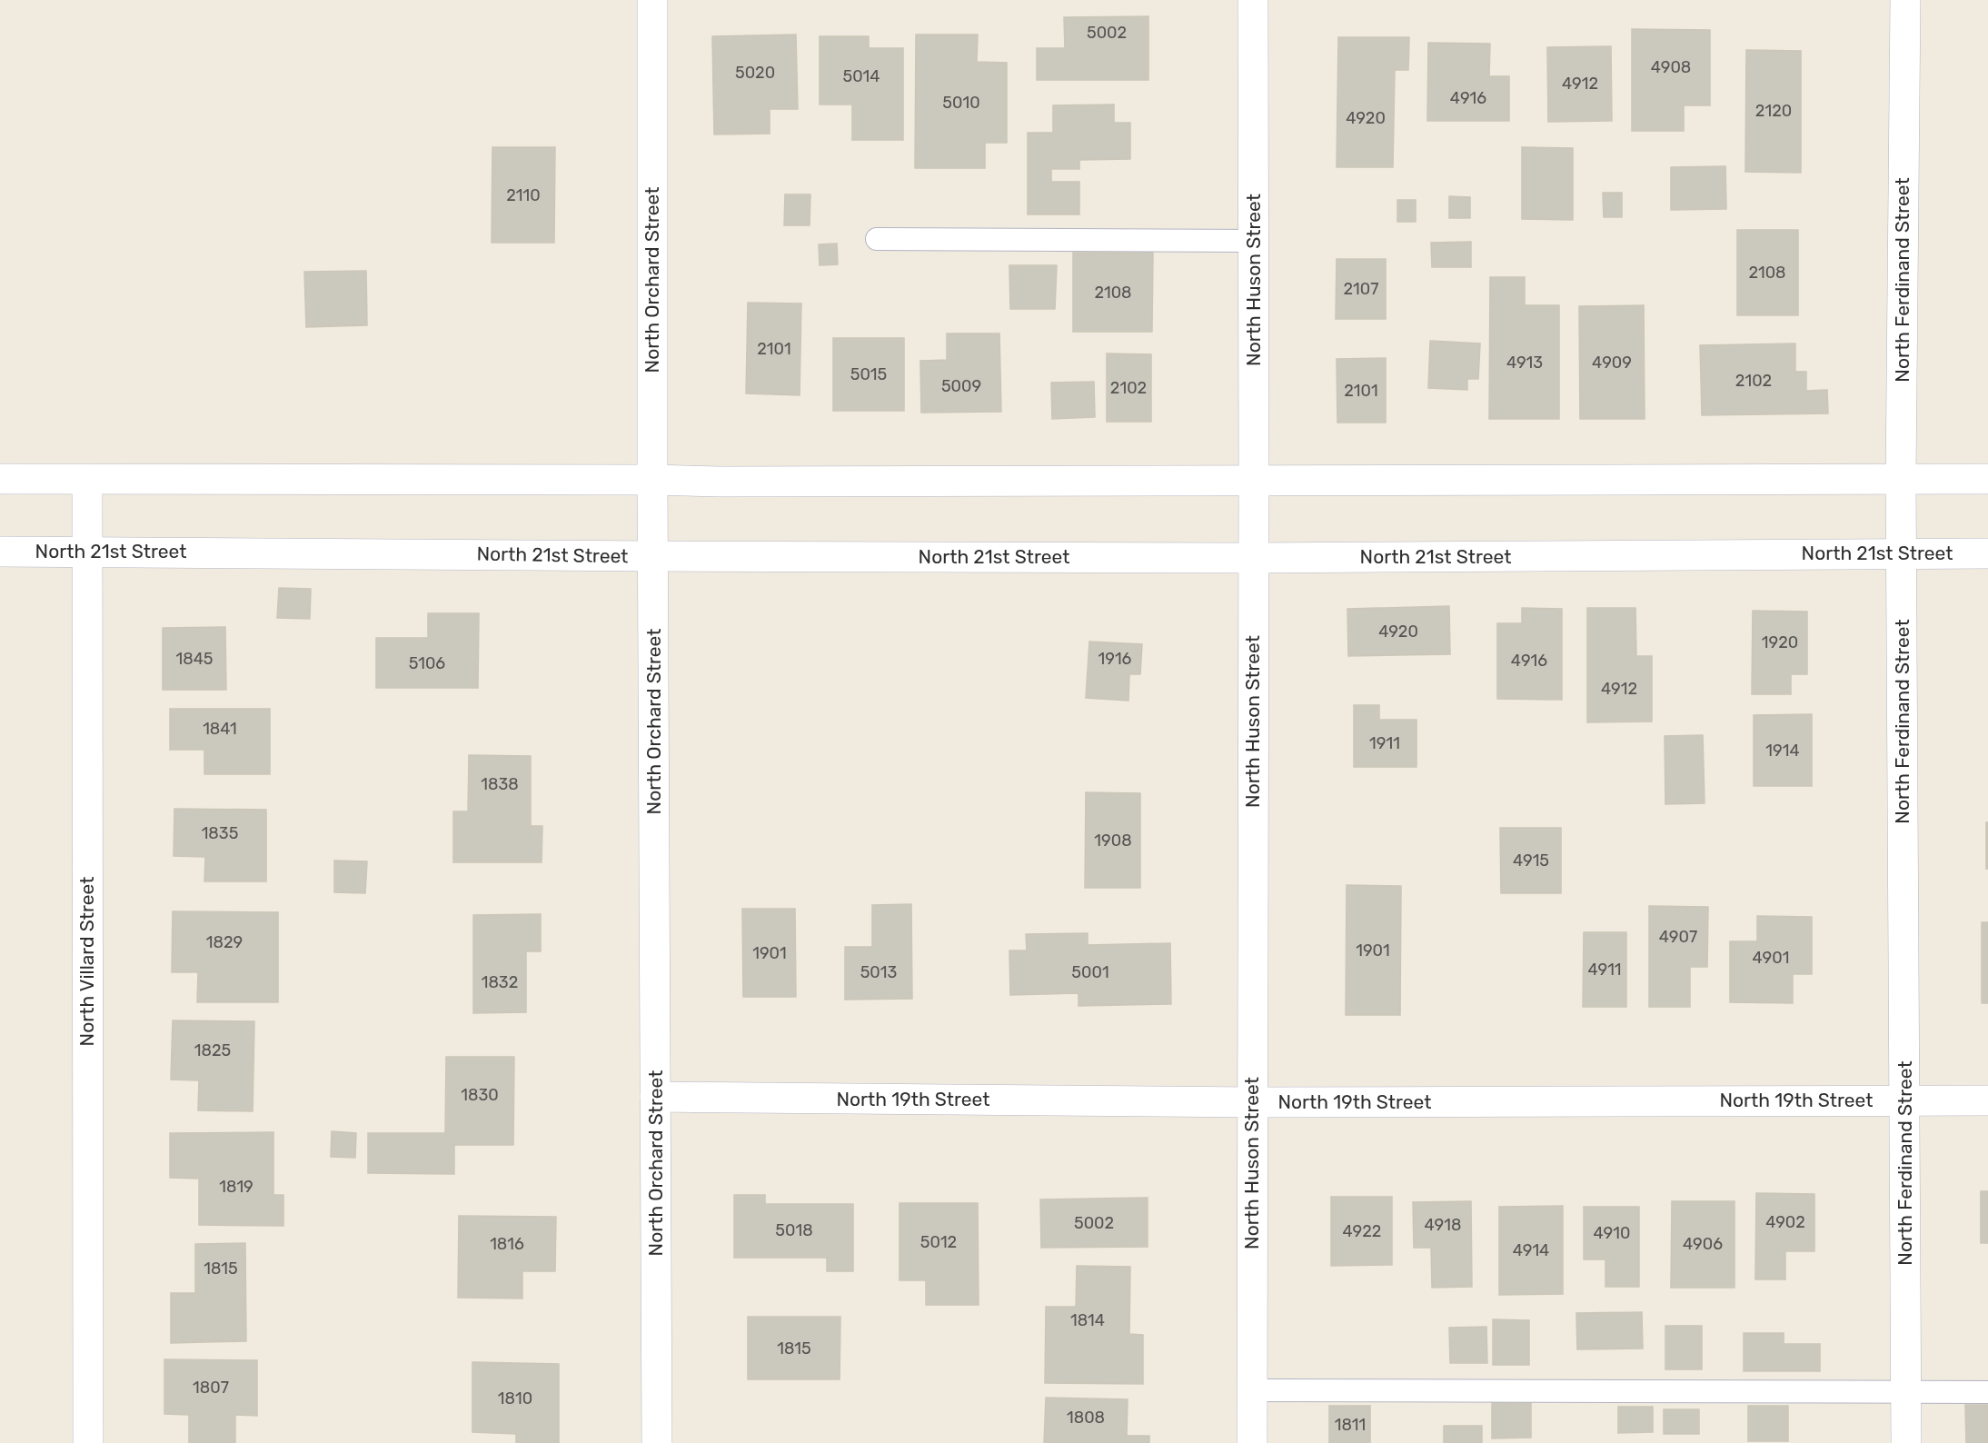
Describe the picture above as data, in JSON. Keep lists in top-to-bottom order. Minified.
{"streets":{"street":["North Orchard Street","North Huson Street","North Ferdinand Street","North 21st Street","North Villard Street","North 19th Street"]},"crossings":[["North Orchard Street","North 21st Street"],["North Orchard Street","North 19th Street"],["North Huson Street","North 21st Street"],["North Huson Street","North 19th Street"],["North Ferdinand Street","North 21st Street"],["North Ferdinand Street","North 19th Street"],["North 21st Street","North Villard Street"]],"house_numbers":["5002","4908","5020","5014","4912","4916","5010","2120","4920","2110","2108","2107","2108","2101","4913","4909","5015","2102","5009","2102","2101","4920","1920","1845","1916","4916","5106","4912","1841","1911","1914","1838","1835","1908","4915","4907","1829","1901","1901","4901","4911","5013","5001","1832","1825","1830","1819","4902","5002","4918","5018","4922","4910","5012","1816","4906","4914","1815","1814","1815","1807","1810","1808","1811"]}
